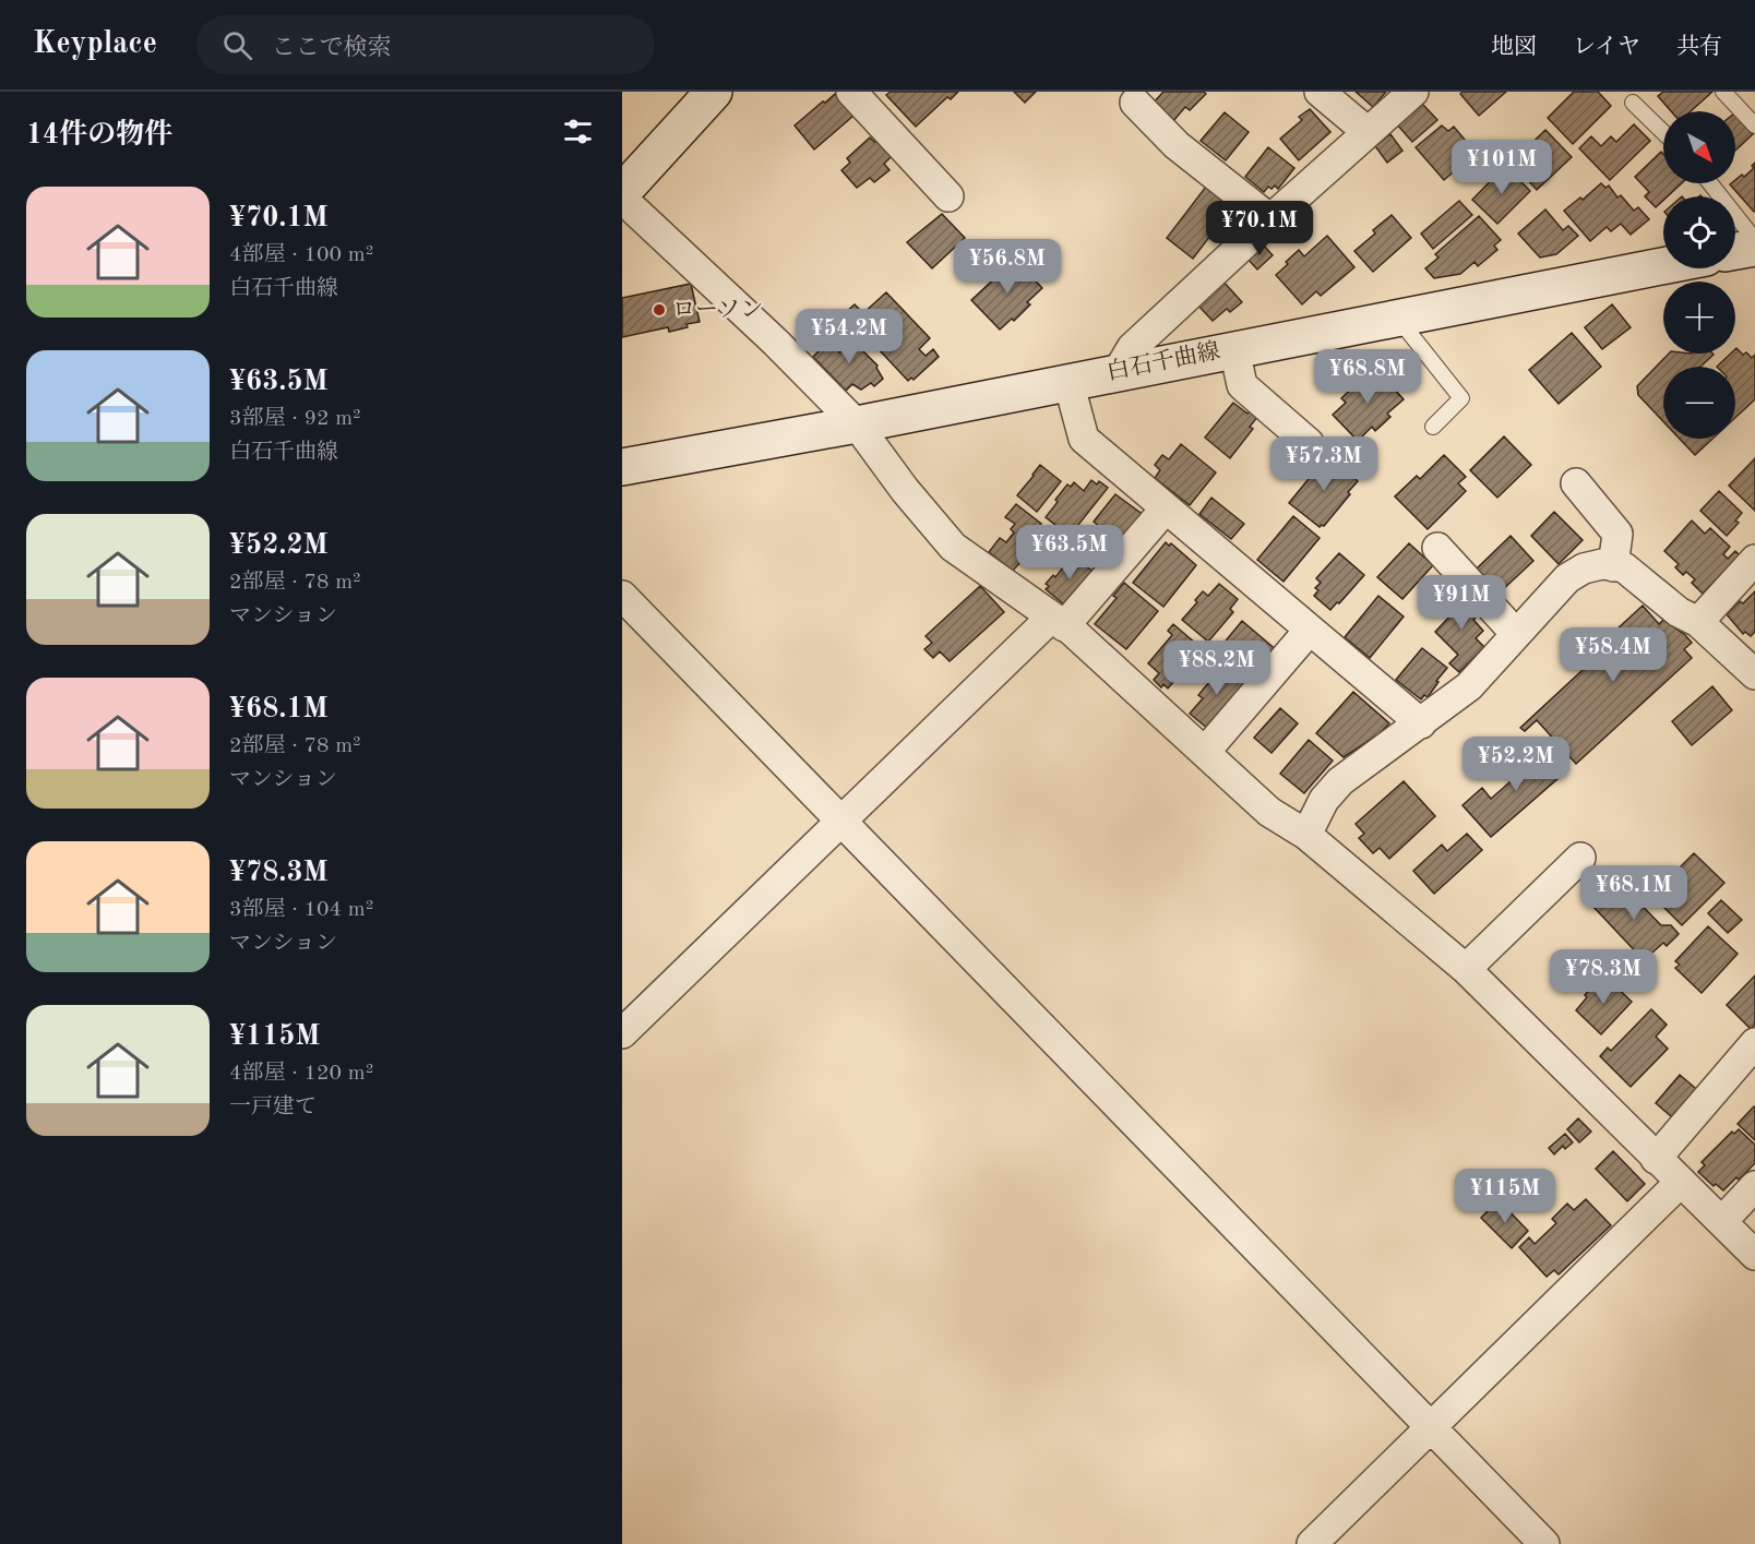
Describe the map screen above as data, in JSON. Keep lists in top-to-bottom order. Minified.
{"streets":{"main road":["白石千曲線"]},"places":["ローソン"],"north":"bottom right","page":{"header":"Keyplace","search":"ここで検索","nav":["地図","レイヤ","共有"],"heading":"14件の物件","map_buttons":["+","−"],"price":["¥101M","¥70.1M","¥56.8M","¥54.2M","¥68.8M","¥57.3M","¥63.5M","¥91M","¥58.4M","¥88.2M","¥52.2M","¥68.1M","¥78.3M","¥115M"],"list":[{"name":"¥70.1M","note":"4部屋 · 100 m² · 白石千曲線"},{"name":"¥63.5M","note":"3部屋 · 92 m² · 白石千曲線"},{"name":"¥52.2M","note":"2部屋 · 78 m² · マンション"},{"name":"¥68.1M","note":"2部屋 · 78 m² · マンション"},{"name":"¥78.3M","note":"3部屋 · 104 m² · マンション"},{"name":"¥115M","note":"4部屋 · 120 m² · 一戸建て"}]}}
